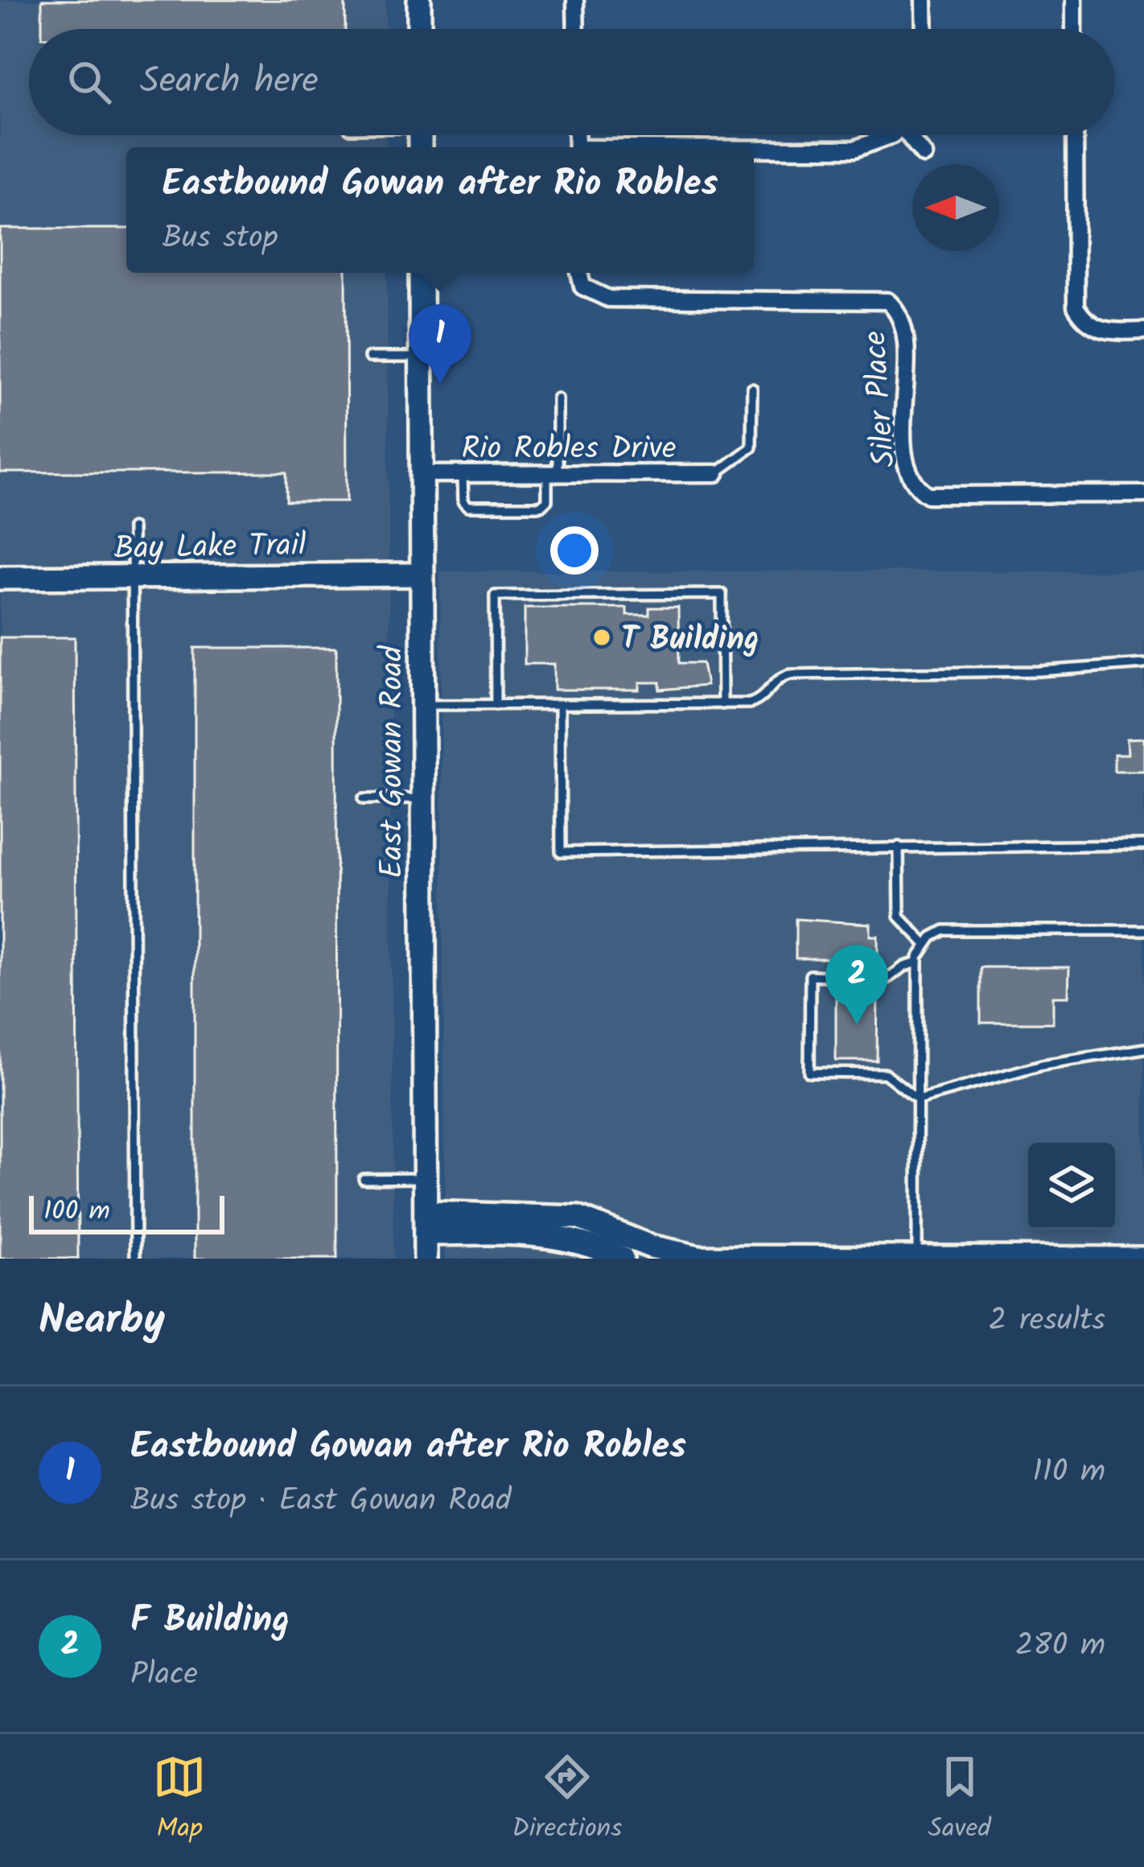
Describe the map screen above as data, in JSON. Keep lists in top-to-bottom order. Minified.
{"streets":{"street":["Siler Place","Rio Robles Drive","Bay Lake Trail","East Gowan Road"]},"crossings":[["Rio Robles Drive","East Gowan Road"],["Bay Lake Trail","East Gowan Road"]],"places":["T Building"],"scale_bar":"100 m","north":"left","page":{"search":"Search here","popup":["Eastbound Gowan after Rio Robles","Bus stop"],"pins":["1","2"],"scale":"100 m","heading":["Nearby","2 results"],"list":[{"mark":"1","name":"Eastbound Gowan after Rio Robles","note":"Bus stop · East Gowan Road","value":"110 m"},{"mark":"2","name":"F Building","note":"Place","value":"280 m"}],"nav":["Map","Directions","Saved"]}}
